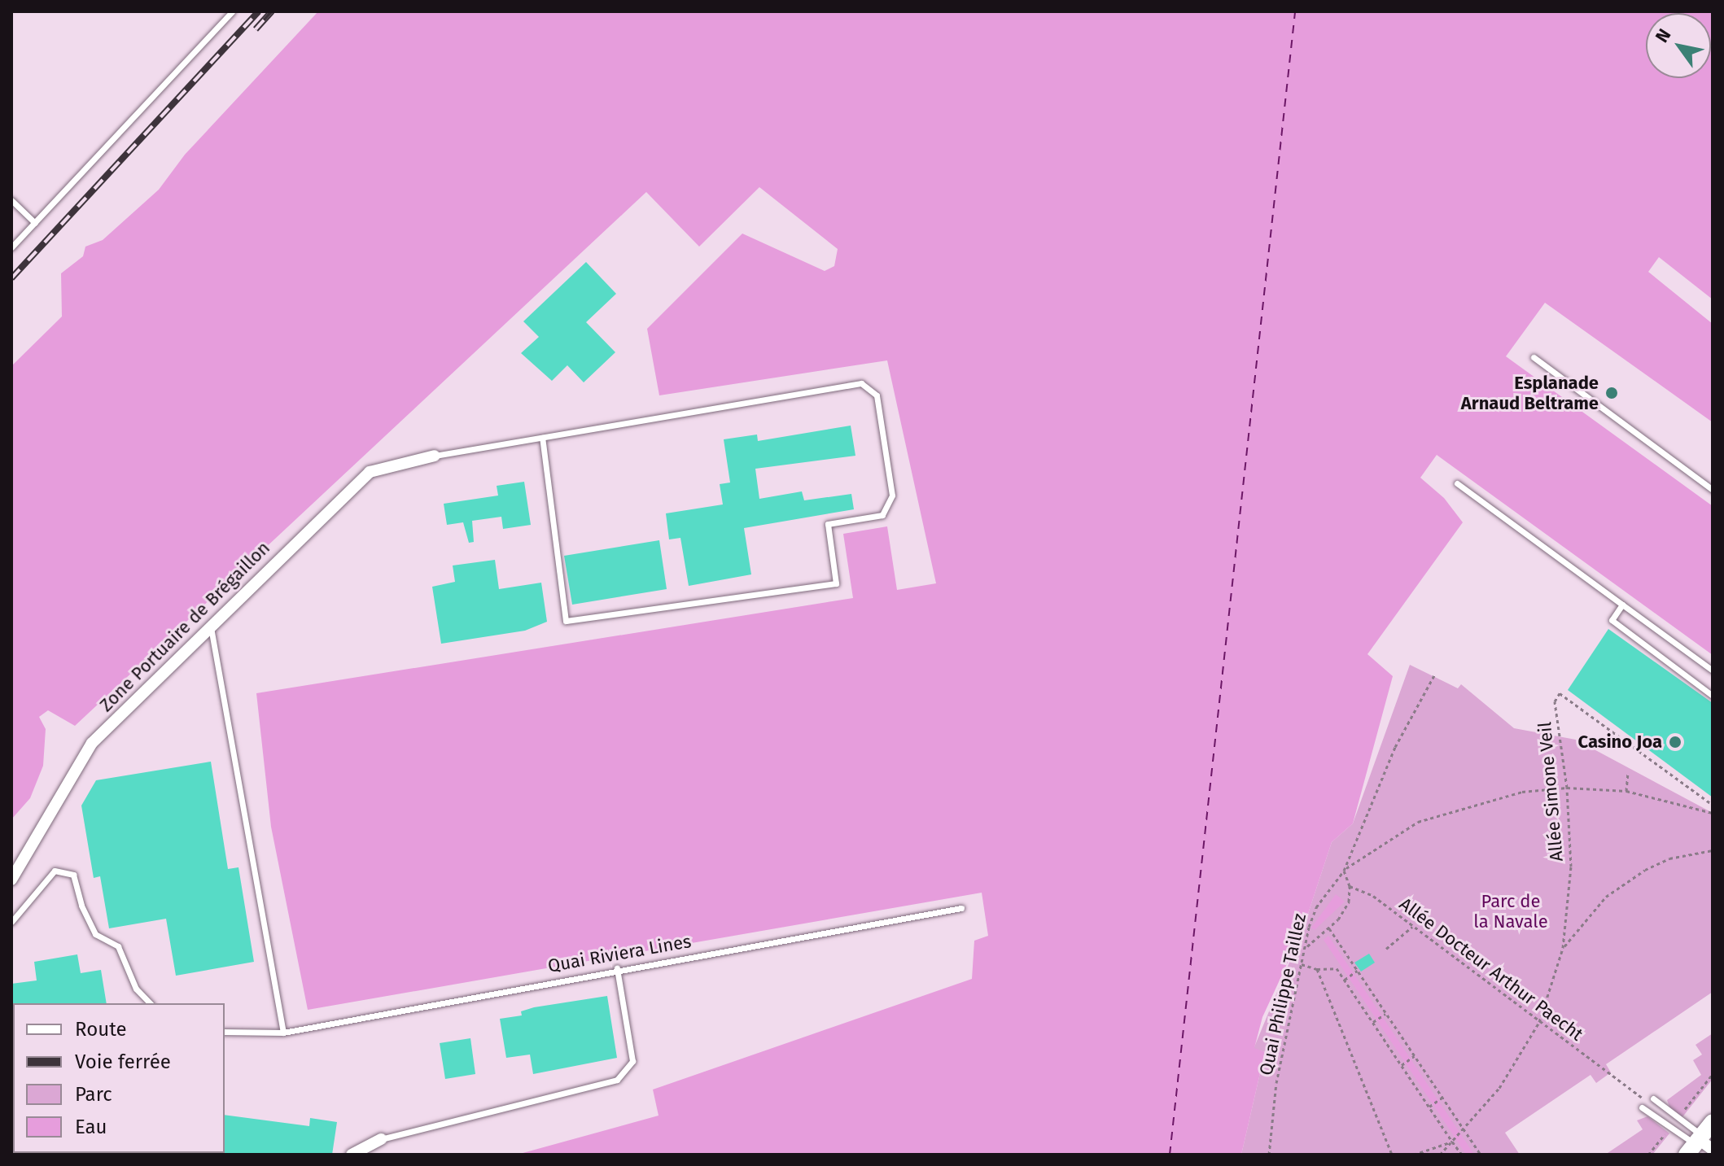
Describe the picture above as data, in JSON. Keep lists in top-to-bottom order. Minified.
{"streets":{"street":["Zone Portuaire de Brégaillon"],"lane":["Quai Riviera Lines"],"path":["Allée Simone Veil","Allée Docteur Arthur Paecht","Quai Philippe Taillez"]},"crossings":[["Allée Simone Veil","Allée Docteur Arthur Paecht"]],"parks":["Parc de la Navale"],"places":["Esplanade Arnaud Beltrame","Casino Joa"],"legend":["Route","Voie ferrée","Parc","Eau"],"north":"top left"}
